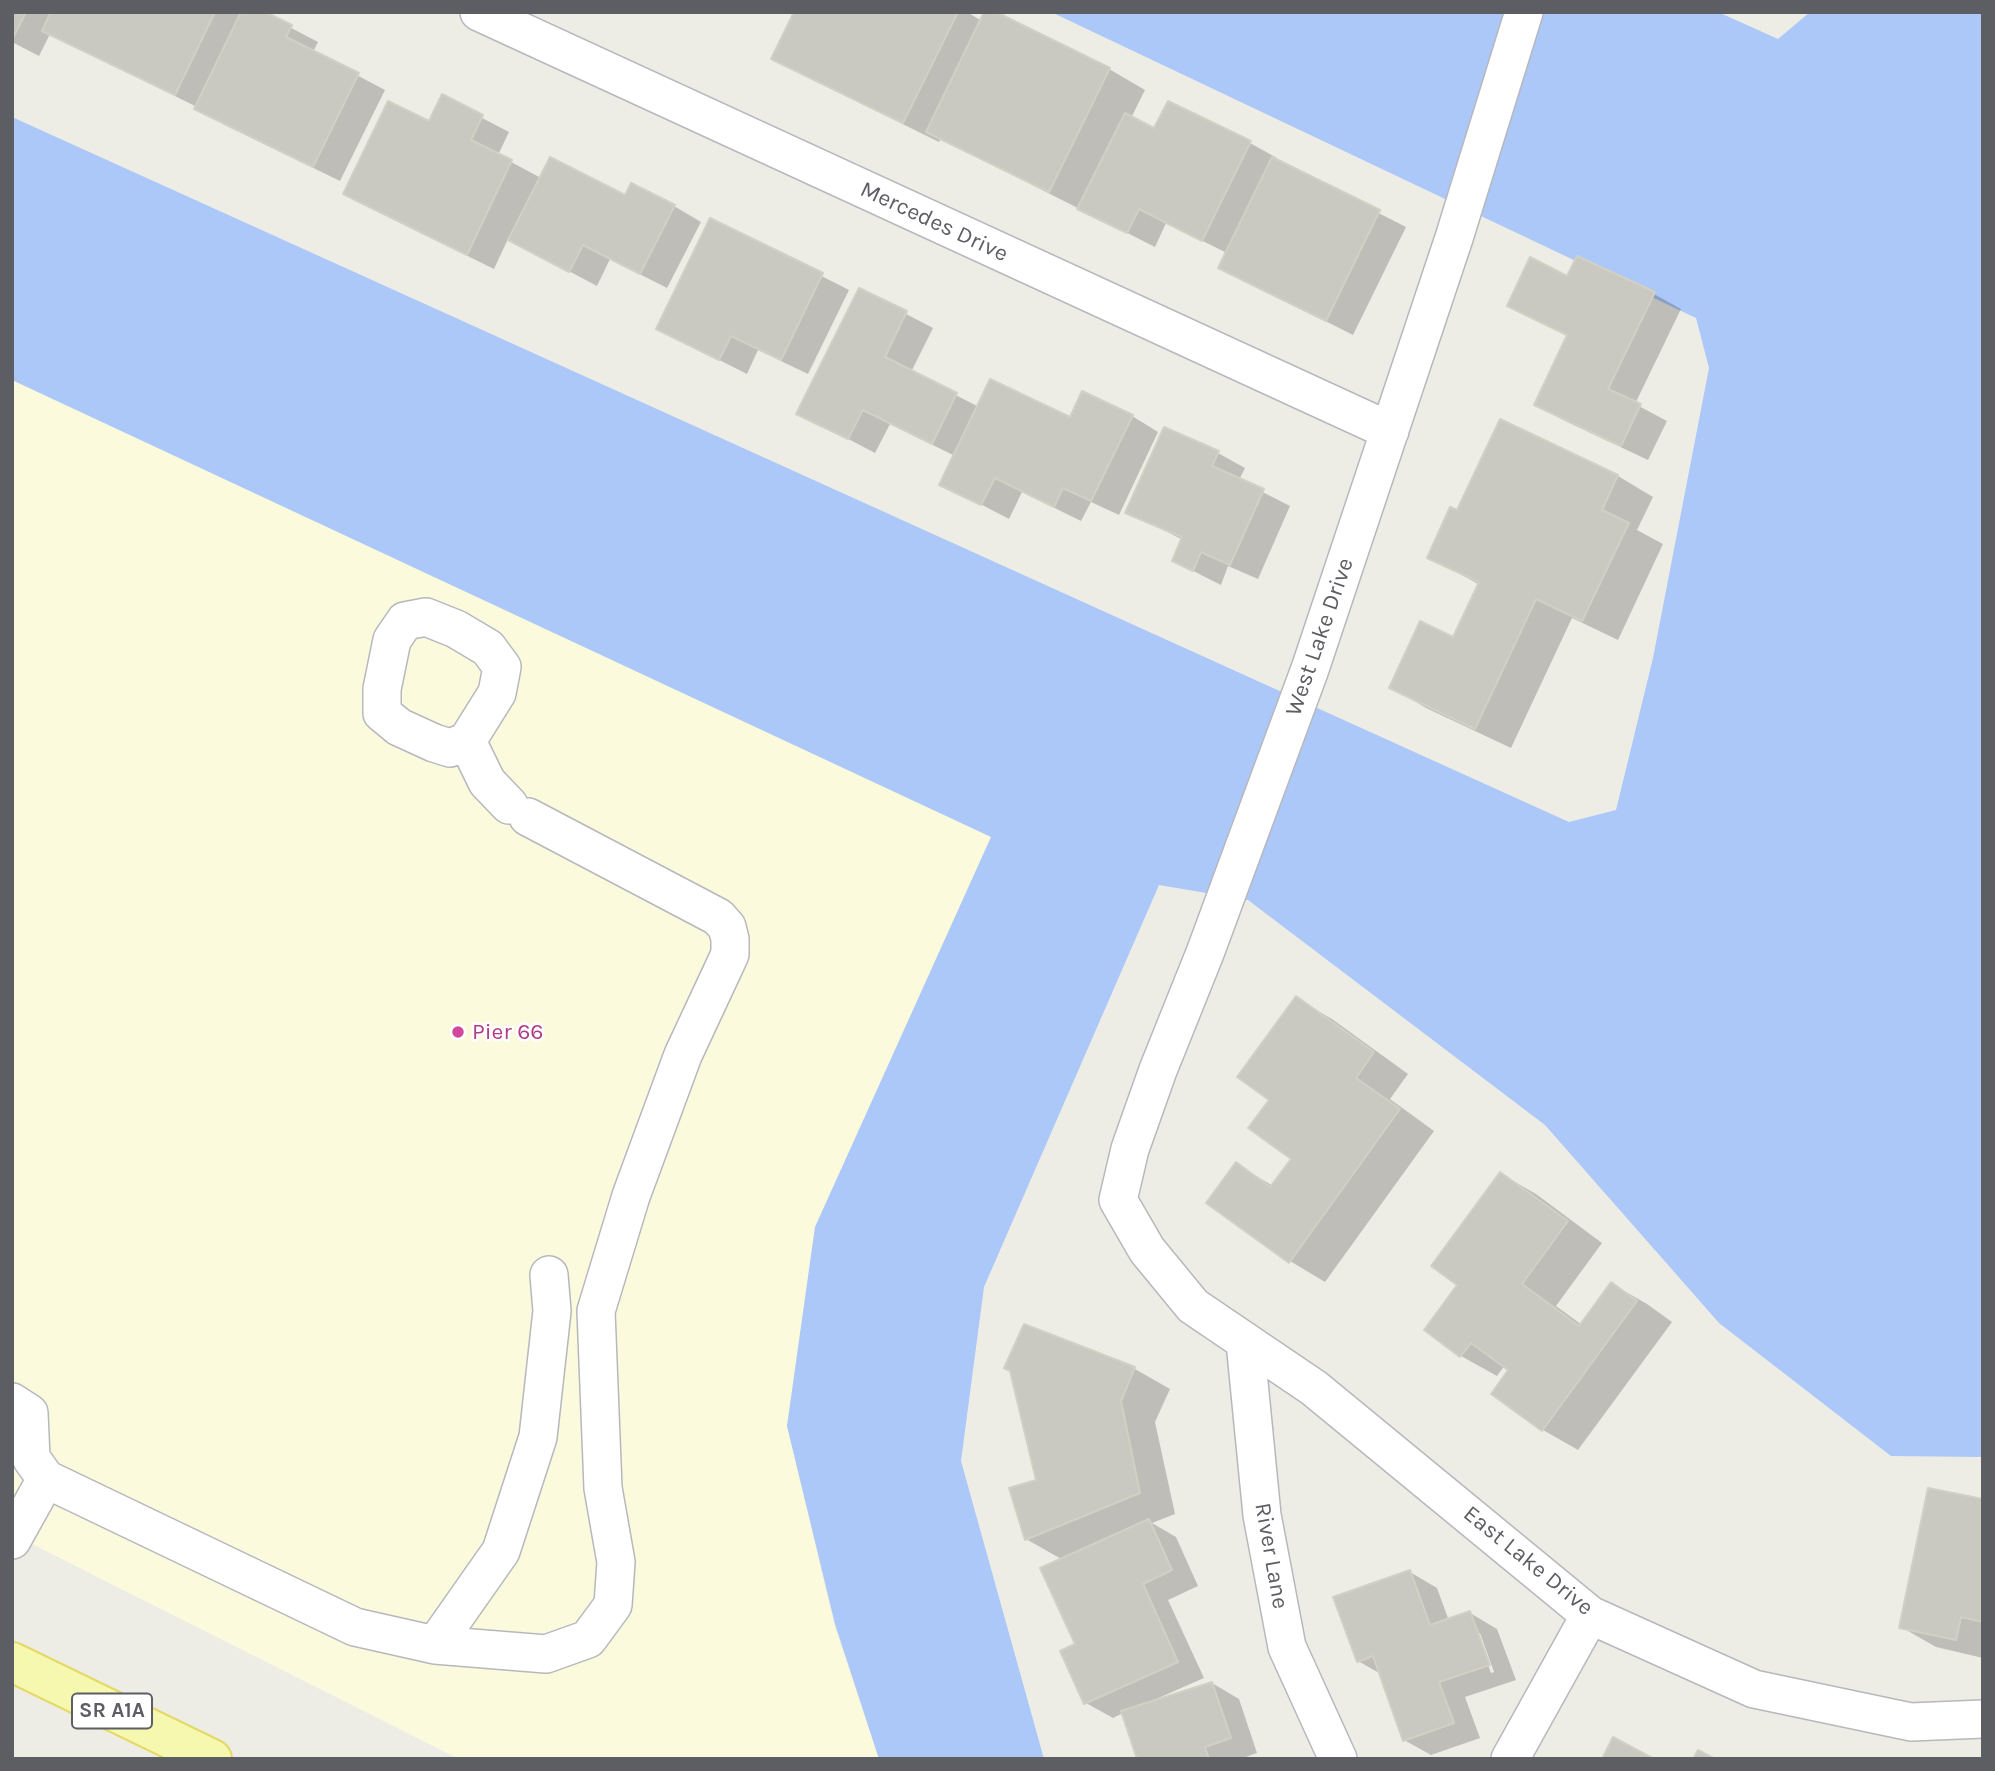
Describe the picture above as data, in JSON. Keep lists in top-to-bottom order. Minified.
{"streets":{"main road":["SR A1A"],"street":["Mercedes Drive","West Lake Drive","River Lane","East Lake Drive"]},"crossings":[["Mercedes Drive","West Lake Drive"],["West Lake Drive","East Lake Drive"],["River Lane","East Lake Drive"]],"places":["Pier 66"]}
